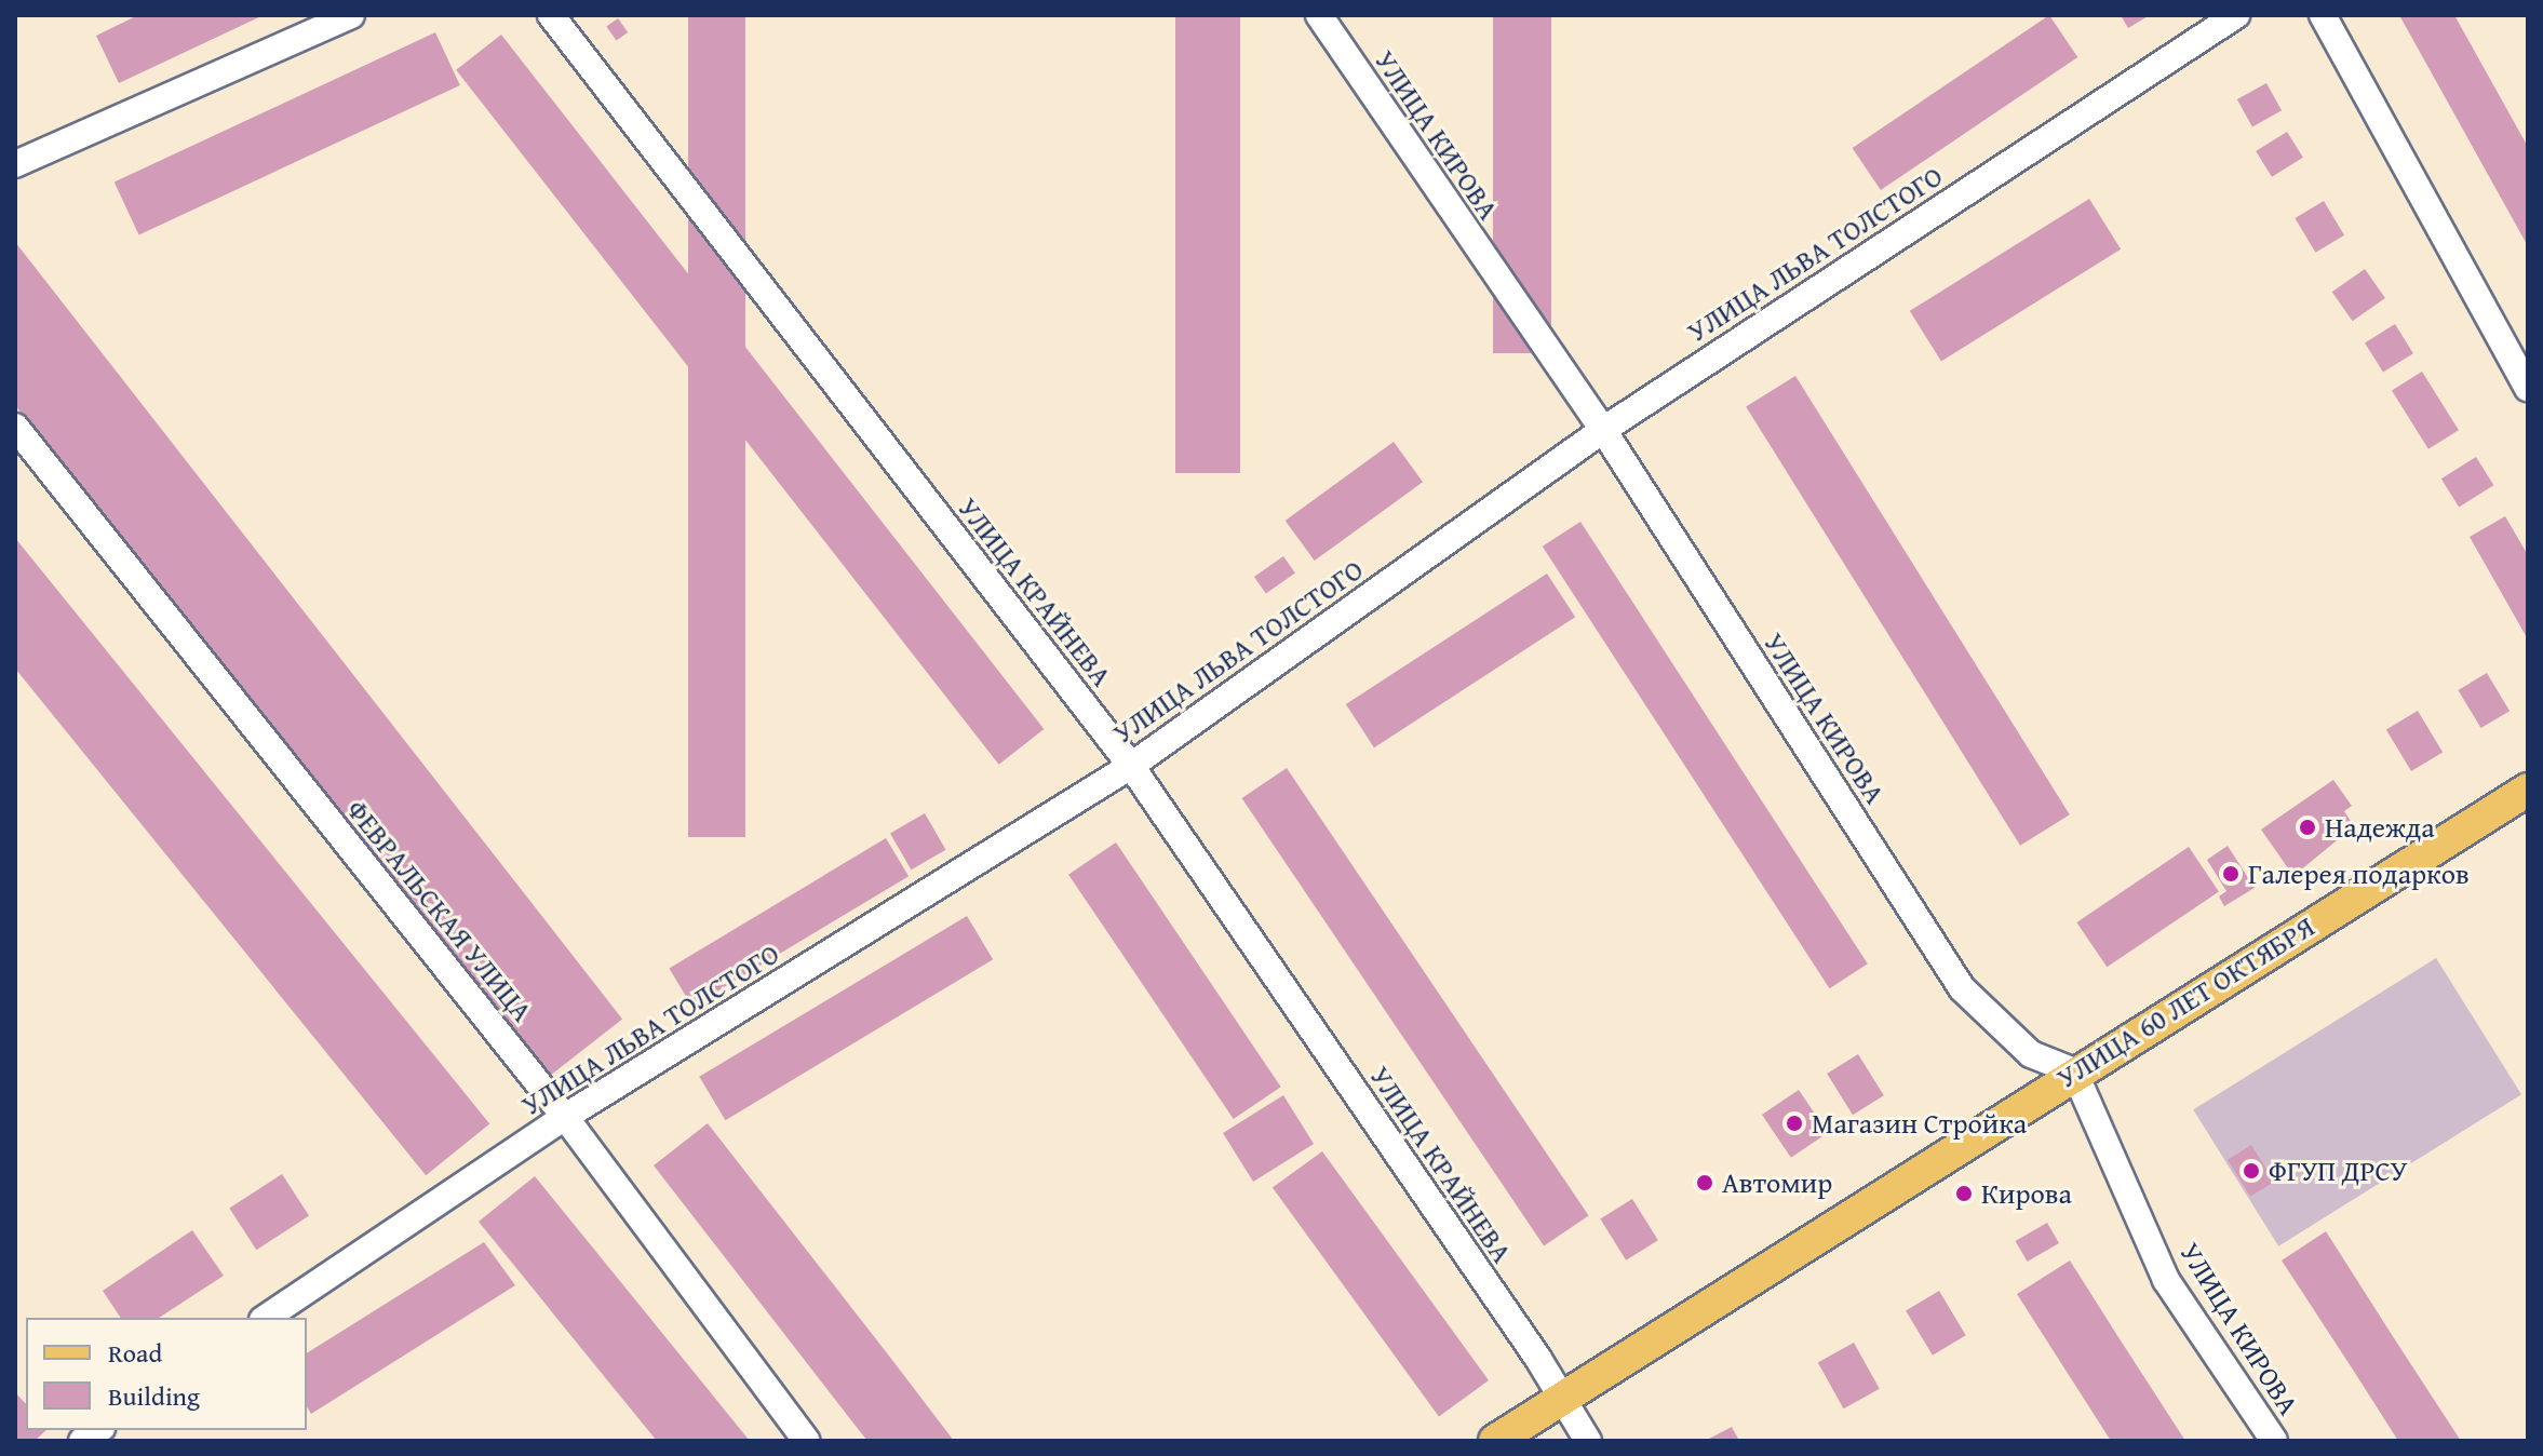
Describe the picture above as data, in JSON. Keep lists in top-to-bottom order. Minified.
{"streets":{"main road":["УЛИЦА 60 ЛЕТ ОКТЯБРЯ"],"street":["УЛИЦА КИРОВА","УЛИЦА ЛЬВА ТОЛСТОГО","УЛИЦА КРАЙНЕВА","ФЕВРАЛЬСКАЯ УЛИЦА"]},"crossings":[["УЛИЦА КИРОВА","УЛИЦА ЛЬВА ТОЛСТОГО"],["УЛИЦА КИРОВА","УЛИЦА 60 ЛЕТ ОКТЯБРЯ"],["УЛИЦА ЛЬВА ТОЛСТОГО","УЛИЦА КРАЙНЕВА"],["УЛИЦА ЛЬВА ТОЛСТОГО","ФЕВРАЛЬСКАЯ УЛИЦА"],["УЛИЦА КРАЙНЕВА","УЛИЦА 60 ЛЕТ ОКТЯБРЯ"]],"places":["Надежда","Галерея подарков","Магазин Стройка","ФГУП ДРСУ","Автомир","Кирова"],"legend":["Road","Building"]}
